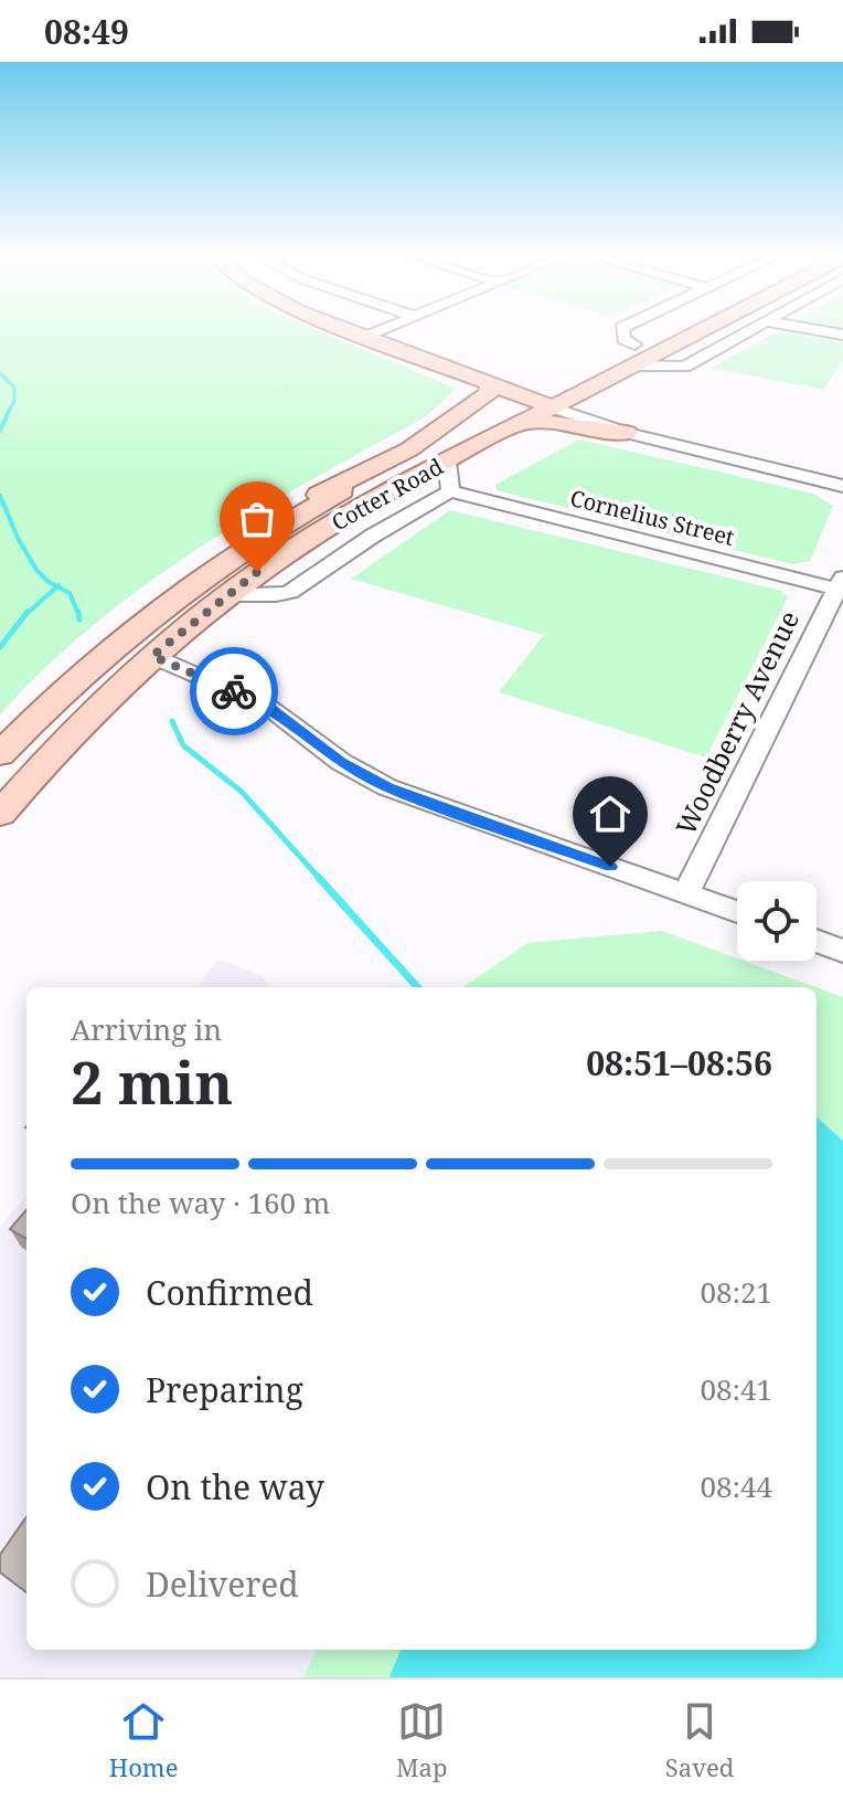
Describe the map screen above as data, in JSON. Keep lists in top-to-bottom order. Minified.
{"streets":{"main road":["Cotter Road"],"street":["Cornelius Street","Woodberry Avenue"]},"crossings":[["Cornelius Street","Woodberry Avenue"]],"page":{"status":"08:49","heading":["2 min","Arriving in","08:51–08:56"],"bar":"On the way · 160 m","list":[["Confirmed","08:21"],["Preparing","08:41"],["On the way","08:44"],"Delivered"],"tabs":["Home","Map","Saved"]}}
